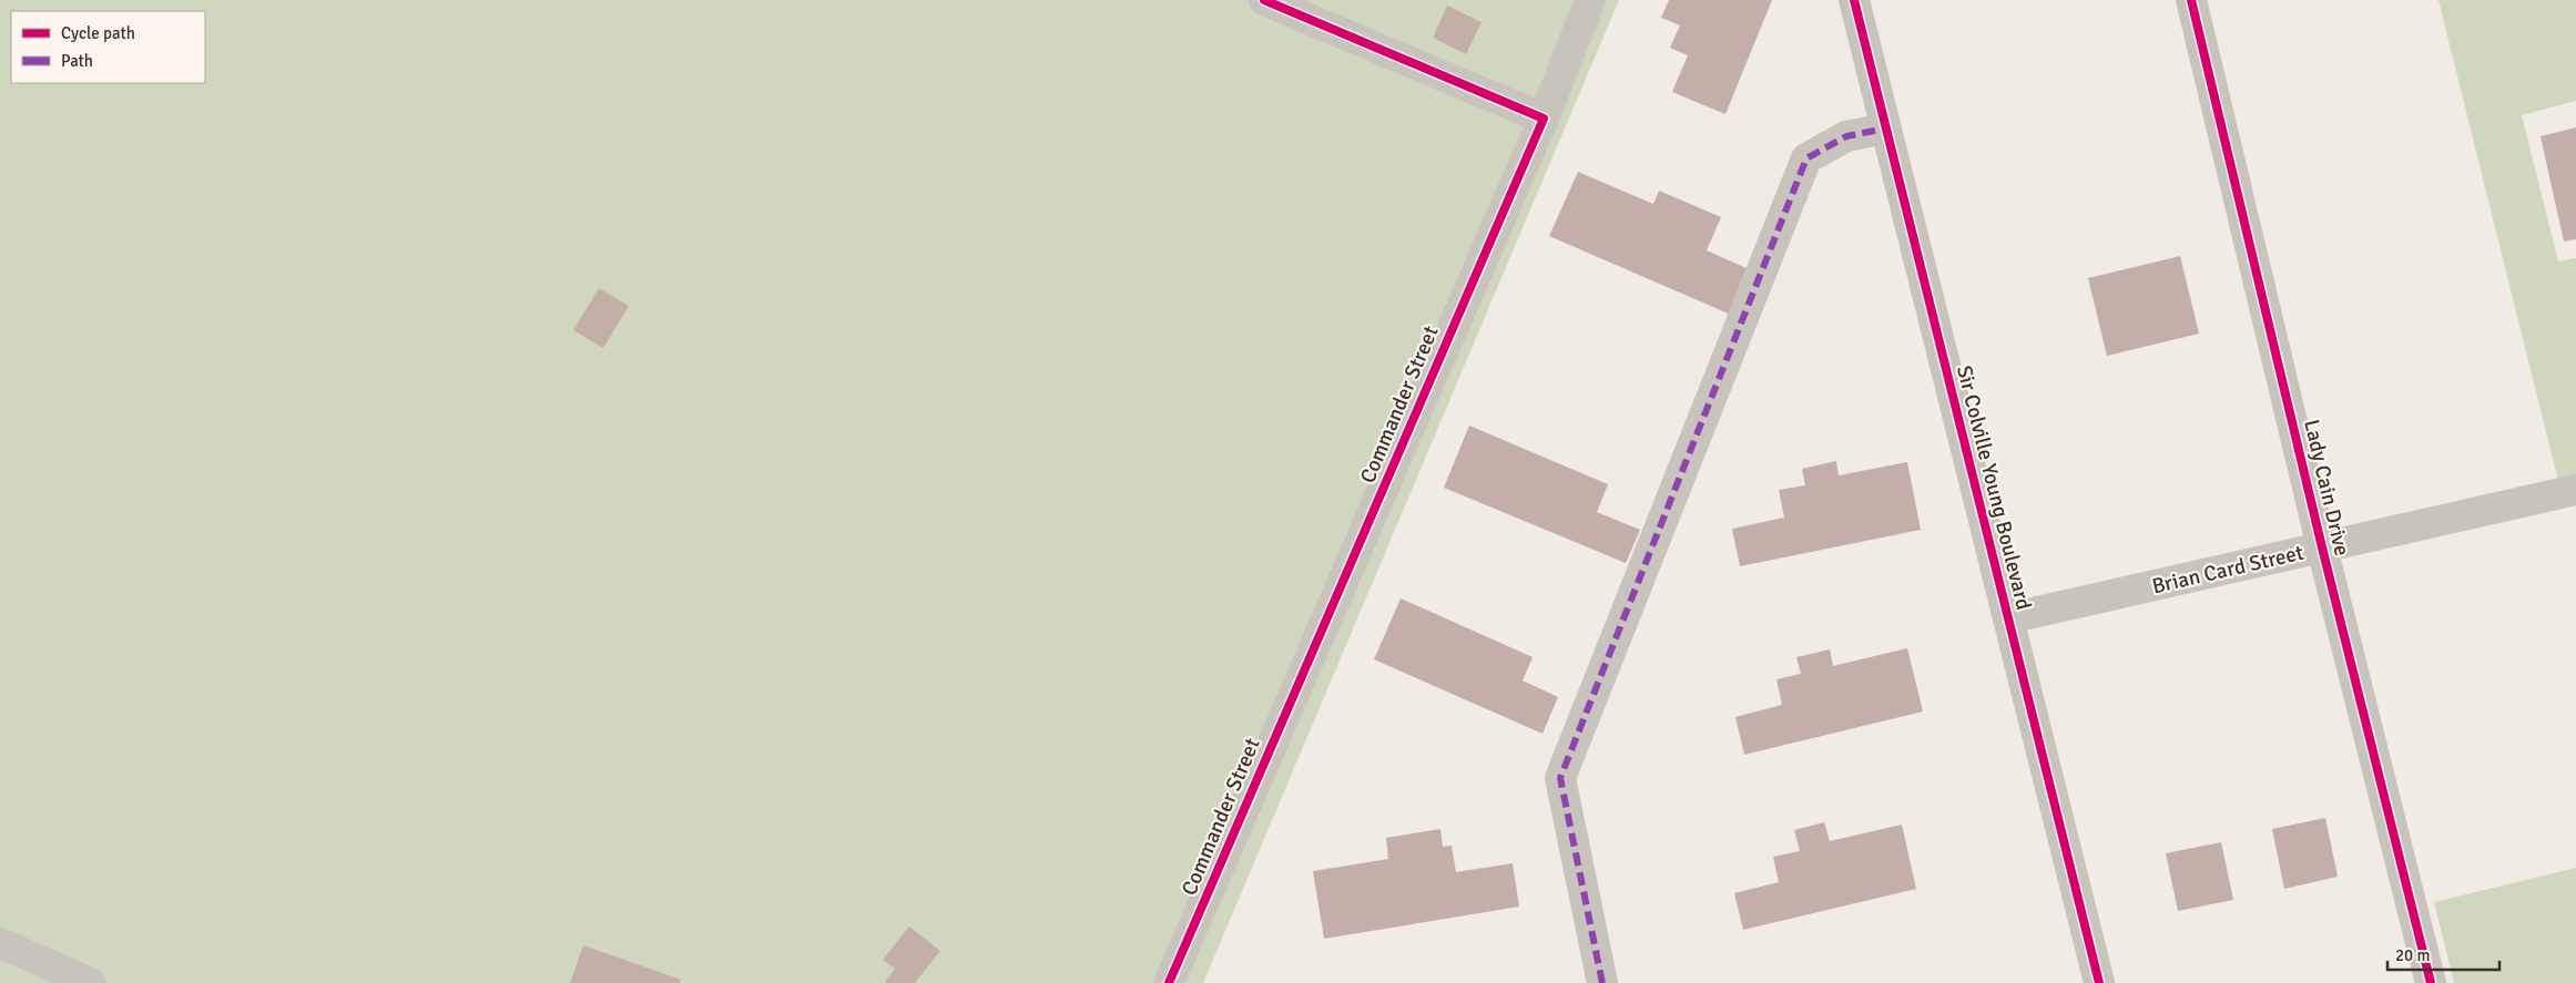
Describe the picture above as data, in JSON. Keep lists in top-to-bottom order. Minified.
{"streets":{"street":["Commander Street","Sir Colville Young Boulevard","Lady Cain Drive","Brian Card Street"]},"crossings":[["Sir Colville Young Boulevard","Brian Card Street"],["Lady Cain Drive","Brian Card Street"]],"legend":["Cycle path","Path"],"scale_bar":"20 m"}
